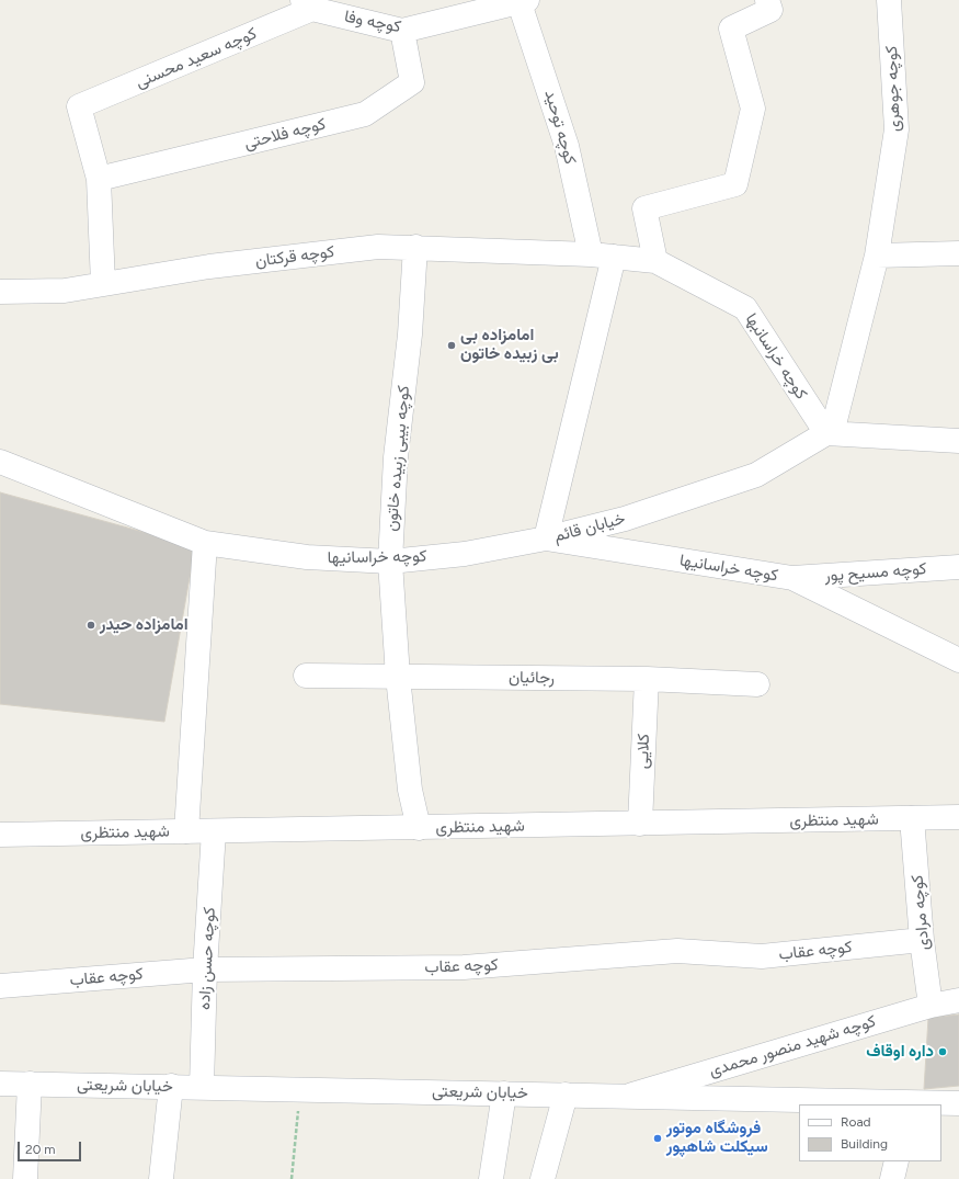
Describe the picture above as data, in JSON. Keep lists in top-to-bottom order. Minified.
{"streets":{"street":["کوچه وفا","کوچه سعید محسنی","کوچه جوهری","کوچه توحید","کوچه فلاحتی","کوچه قرکتان","کوچه خراسانبها","کوچه بیبی زبیده خاتون","خیابان قائم","کوچه خراسانیها","کوچه مسیح پور","رجائیان","کلایی","شهید منتظری","کوچه مرادی","کوچه عقاب","کوچه حسن زاده","کوچه شهید منصور محمدی","خیابان شریعتی"]},"crossings":[["کوچه وفا","کوچه سعید محسنی"],["کوچه وفا","کوچه توحید"],["کوچه وفا","کوچه فلاحتی"],["کوچه سعید محسنی","کوچه فلاحتی"],["کوچه جوهری","کوچه خراسانبها"],["کوچه جوهری","خیابان قائم"],["کوچه توحید","کوچه قرکتان"],["کوچه توحید","کوچه خراسانبها"],["کوچه قرکتان","کوچه خراسانبها"],["کوچه قرکتان","کوچه بیبی زبیده خاتون"],["کوچه خراسانبها","خیابان قائم"],["کوچه بیبی زبیده خاتون","کوچه خراسانیها"],["کوچه بیبی زبیده خاتون","رجائیان"],["کوچه بیبی زبیده خاتون","شهید منتظری"],["خیابان قائم","کوچه خراسانیها"],["کوچه خراسانیها","کوچه مسیح پور"],["رجائیان","کلایی"],["کلایی","شهید منتظری"],["شهید منتظری","کوچه مرادی"],["شهید منتظری","کوچه حسن زاده"],["کوچه مرادی","کوچه عقاب"],["کوچه مرادی","کوچه شهید منصور محمدی"],["کوچه عقاب","کوچه حسن زاده"],["کوچه حسن زاده","خیابان شریعتی"],["کوچه شهید منصور محمدی","خیابان شریعتی"]],"places":["امامزاده بی بی زبیده خاتون","امامزاده حیدر","داره اوقاف","فروشگاه موتور سیکلت شاهپور"],"legend":["Road","Building"],"scale_bar":"20 m"}
